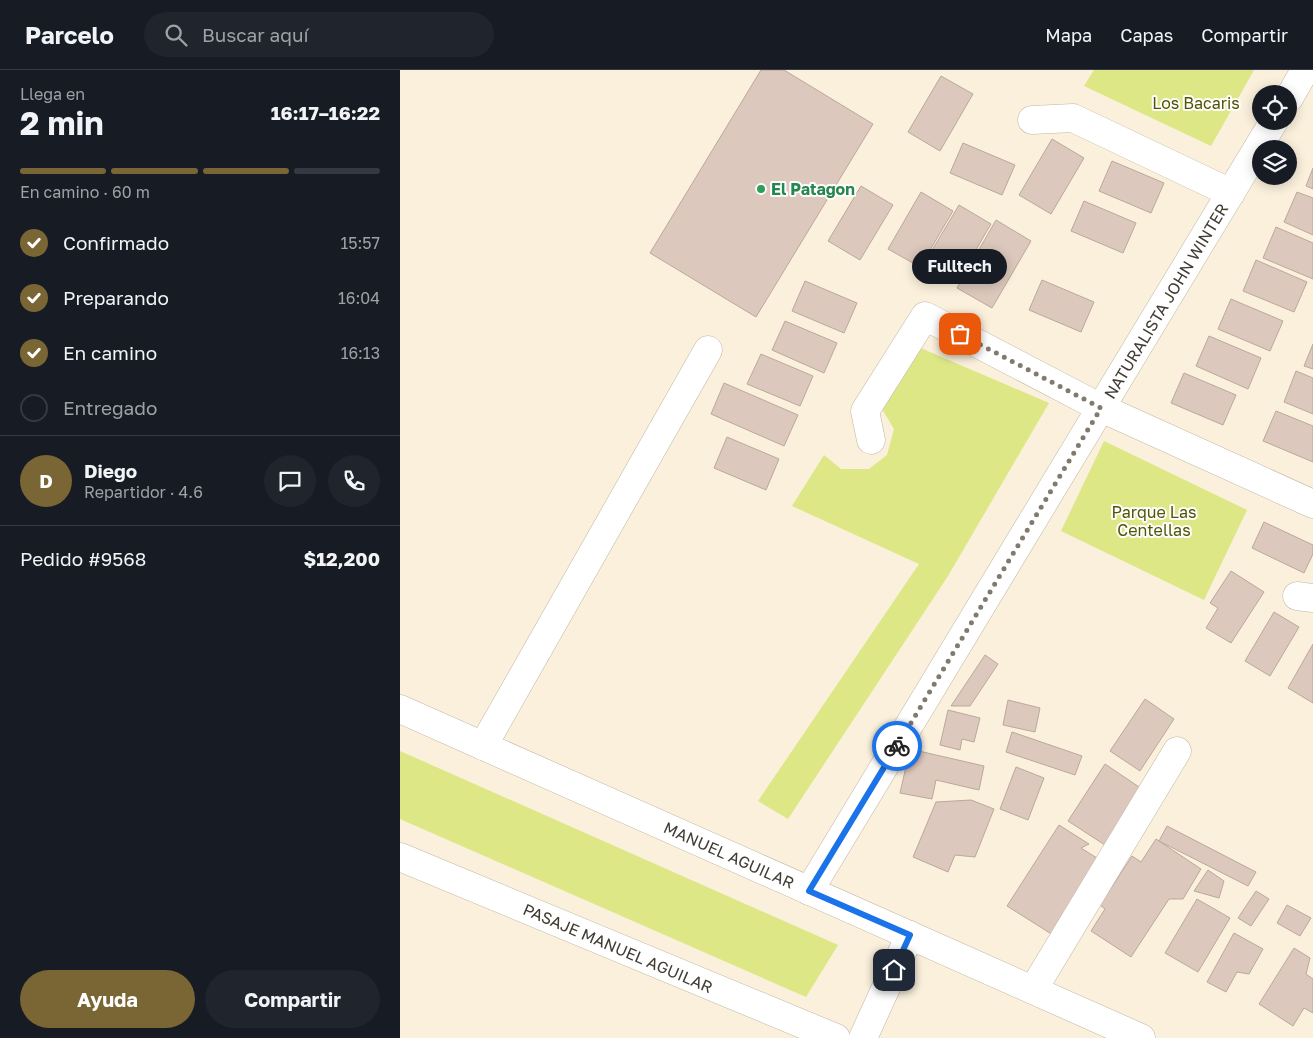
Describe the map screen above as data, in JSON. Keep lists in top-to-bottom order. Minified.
{"streets":{"street":["NATURALISTA JOHN WINTER","MANUEL AGUILAR","PASAJE MANUEL AGUILAR"]},"crossings":[["NATURALISTA JOHN WINTER","MANUEL AGUILAR"]],"parks":["Los Bacaris","Parque Las Centellas"],"places":["El Patagon","Fulltech"],"page":{"header":"Parcelo","search":"Buscar aquí","nav":["Mapa","Capas","Compartir"],"heading":["2 min","Llega en","16:17–16:22"],"panel":["Diego","Repartidor · 4.6","Pedido #9568","$12,200"],"bar":"En camino · 60 m","list":[["Confirmado","15:57"],["Preparando","16:04"],["En camino","16:13"],"Entregado"],"bubble":"Fulltech","round":"D","buttons":["Ayuda","Compartir"]}}
